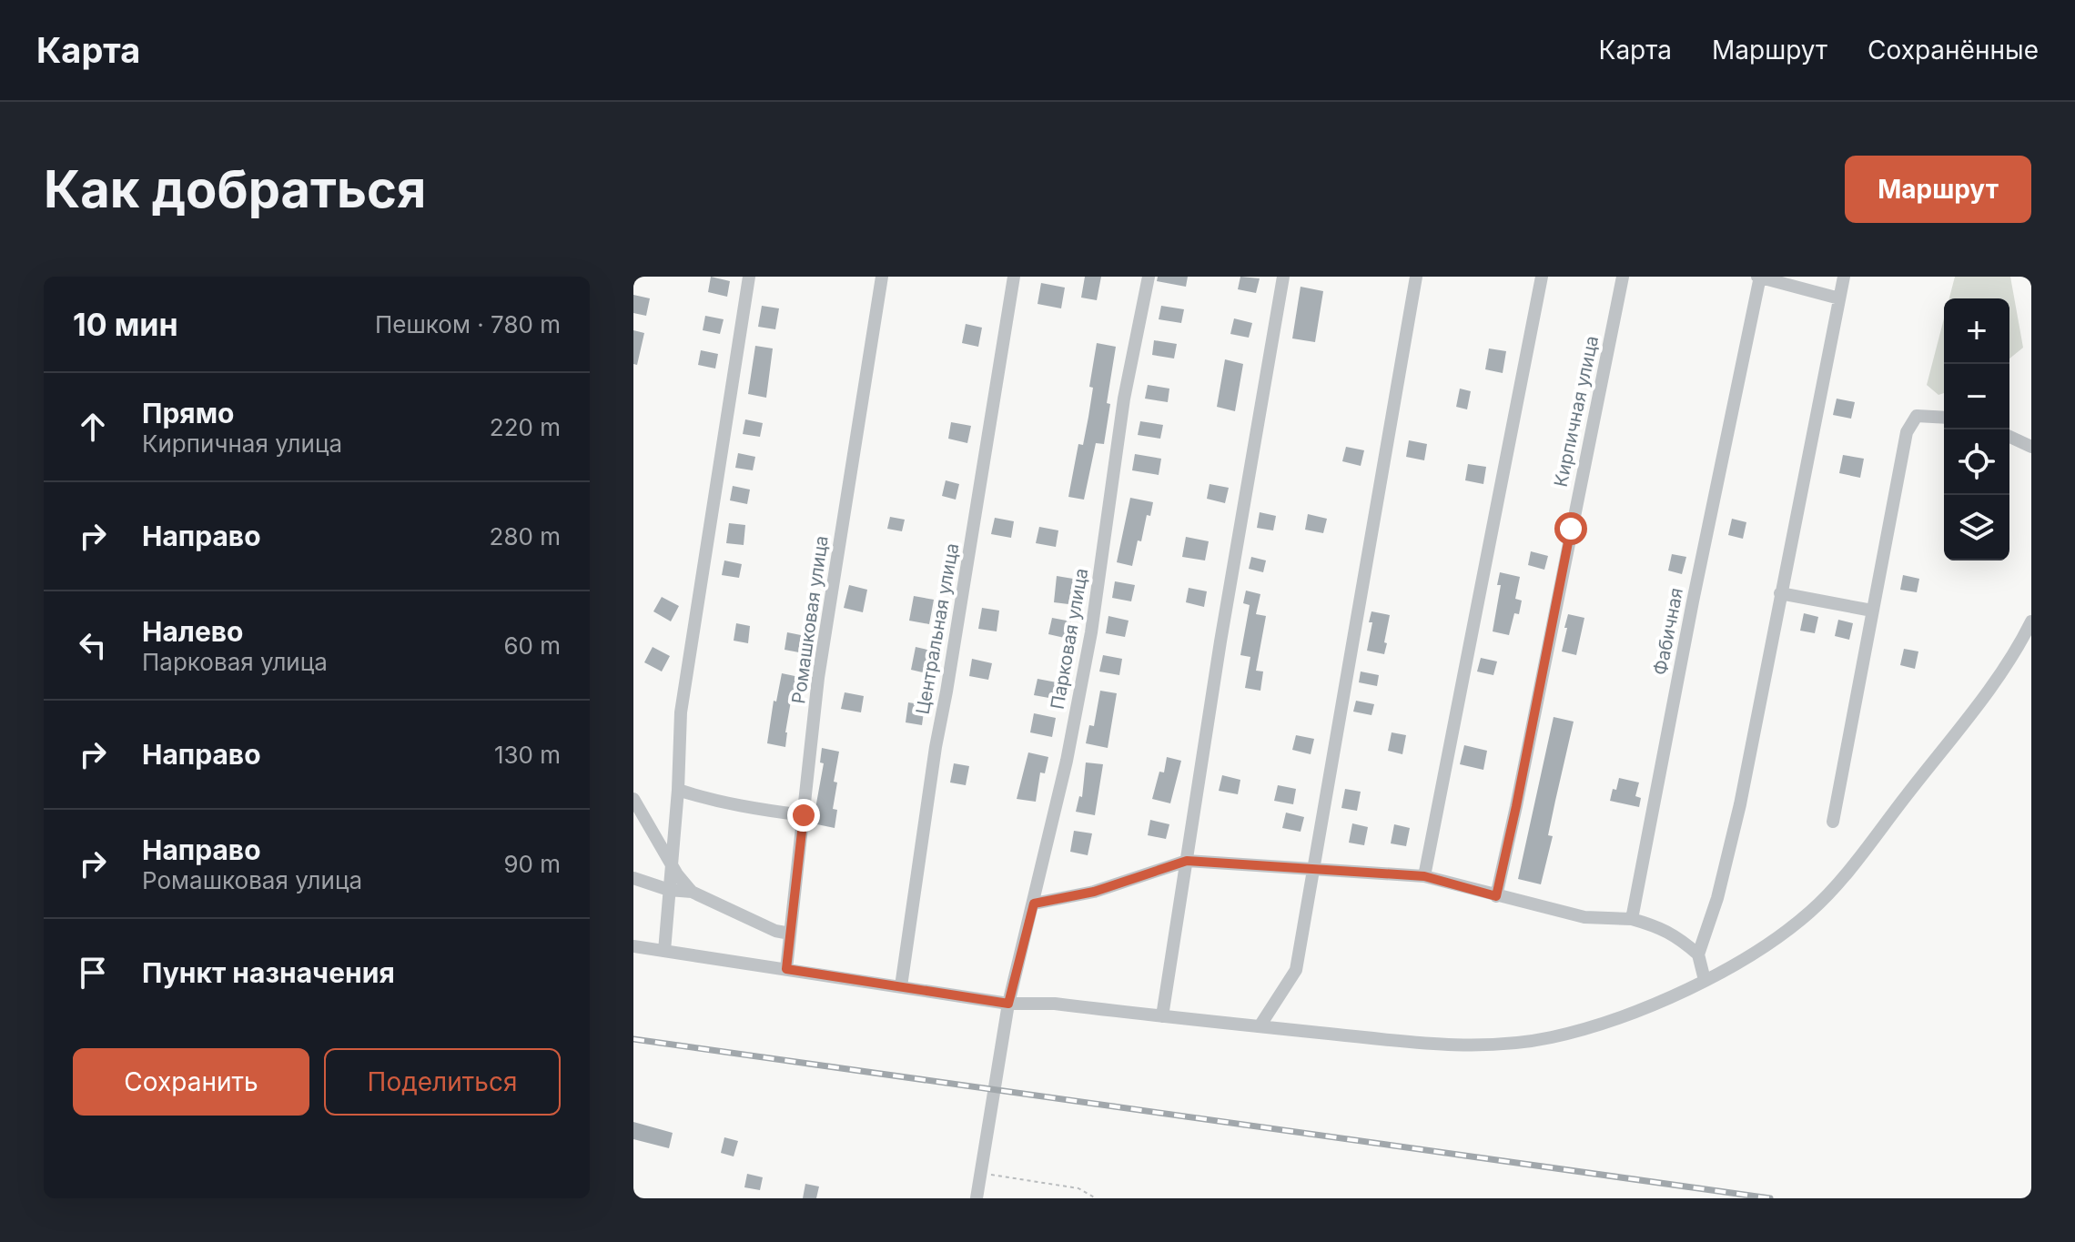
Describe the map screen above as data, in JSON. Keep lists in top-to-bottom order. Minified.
{"streets":{"street":["Кирпичная улица","Ромашковая улица","Центральная улица","Фабичная","Парковая улица"]},"page":{"header":"Карта","nav":["Карта","Маршрут","Сохранённые"],"buttons":["Маршрут",["Сохранить","Поделиться"]],"title":"Как добраться","heading":["10 мин","Пешком · 780 m"],"map_buttons":["+","−"],"list":[["Прямо","Кирпичная улица","220 m"],["Направо","280 m"],["Налево","Парковая улица","60 m"],["Направо","130 m"],["Направо","Ромашковая улица","90 m"],"Пункт назначения"]}}
